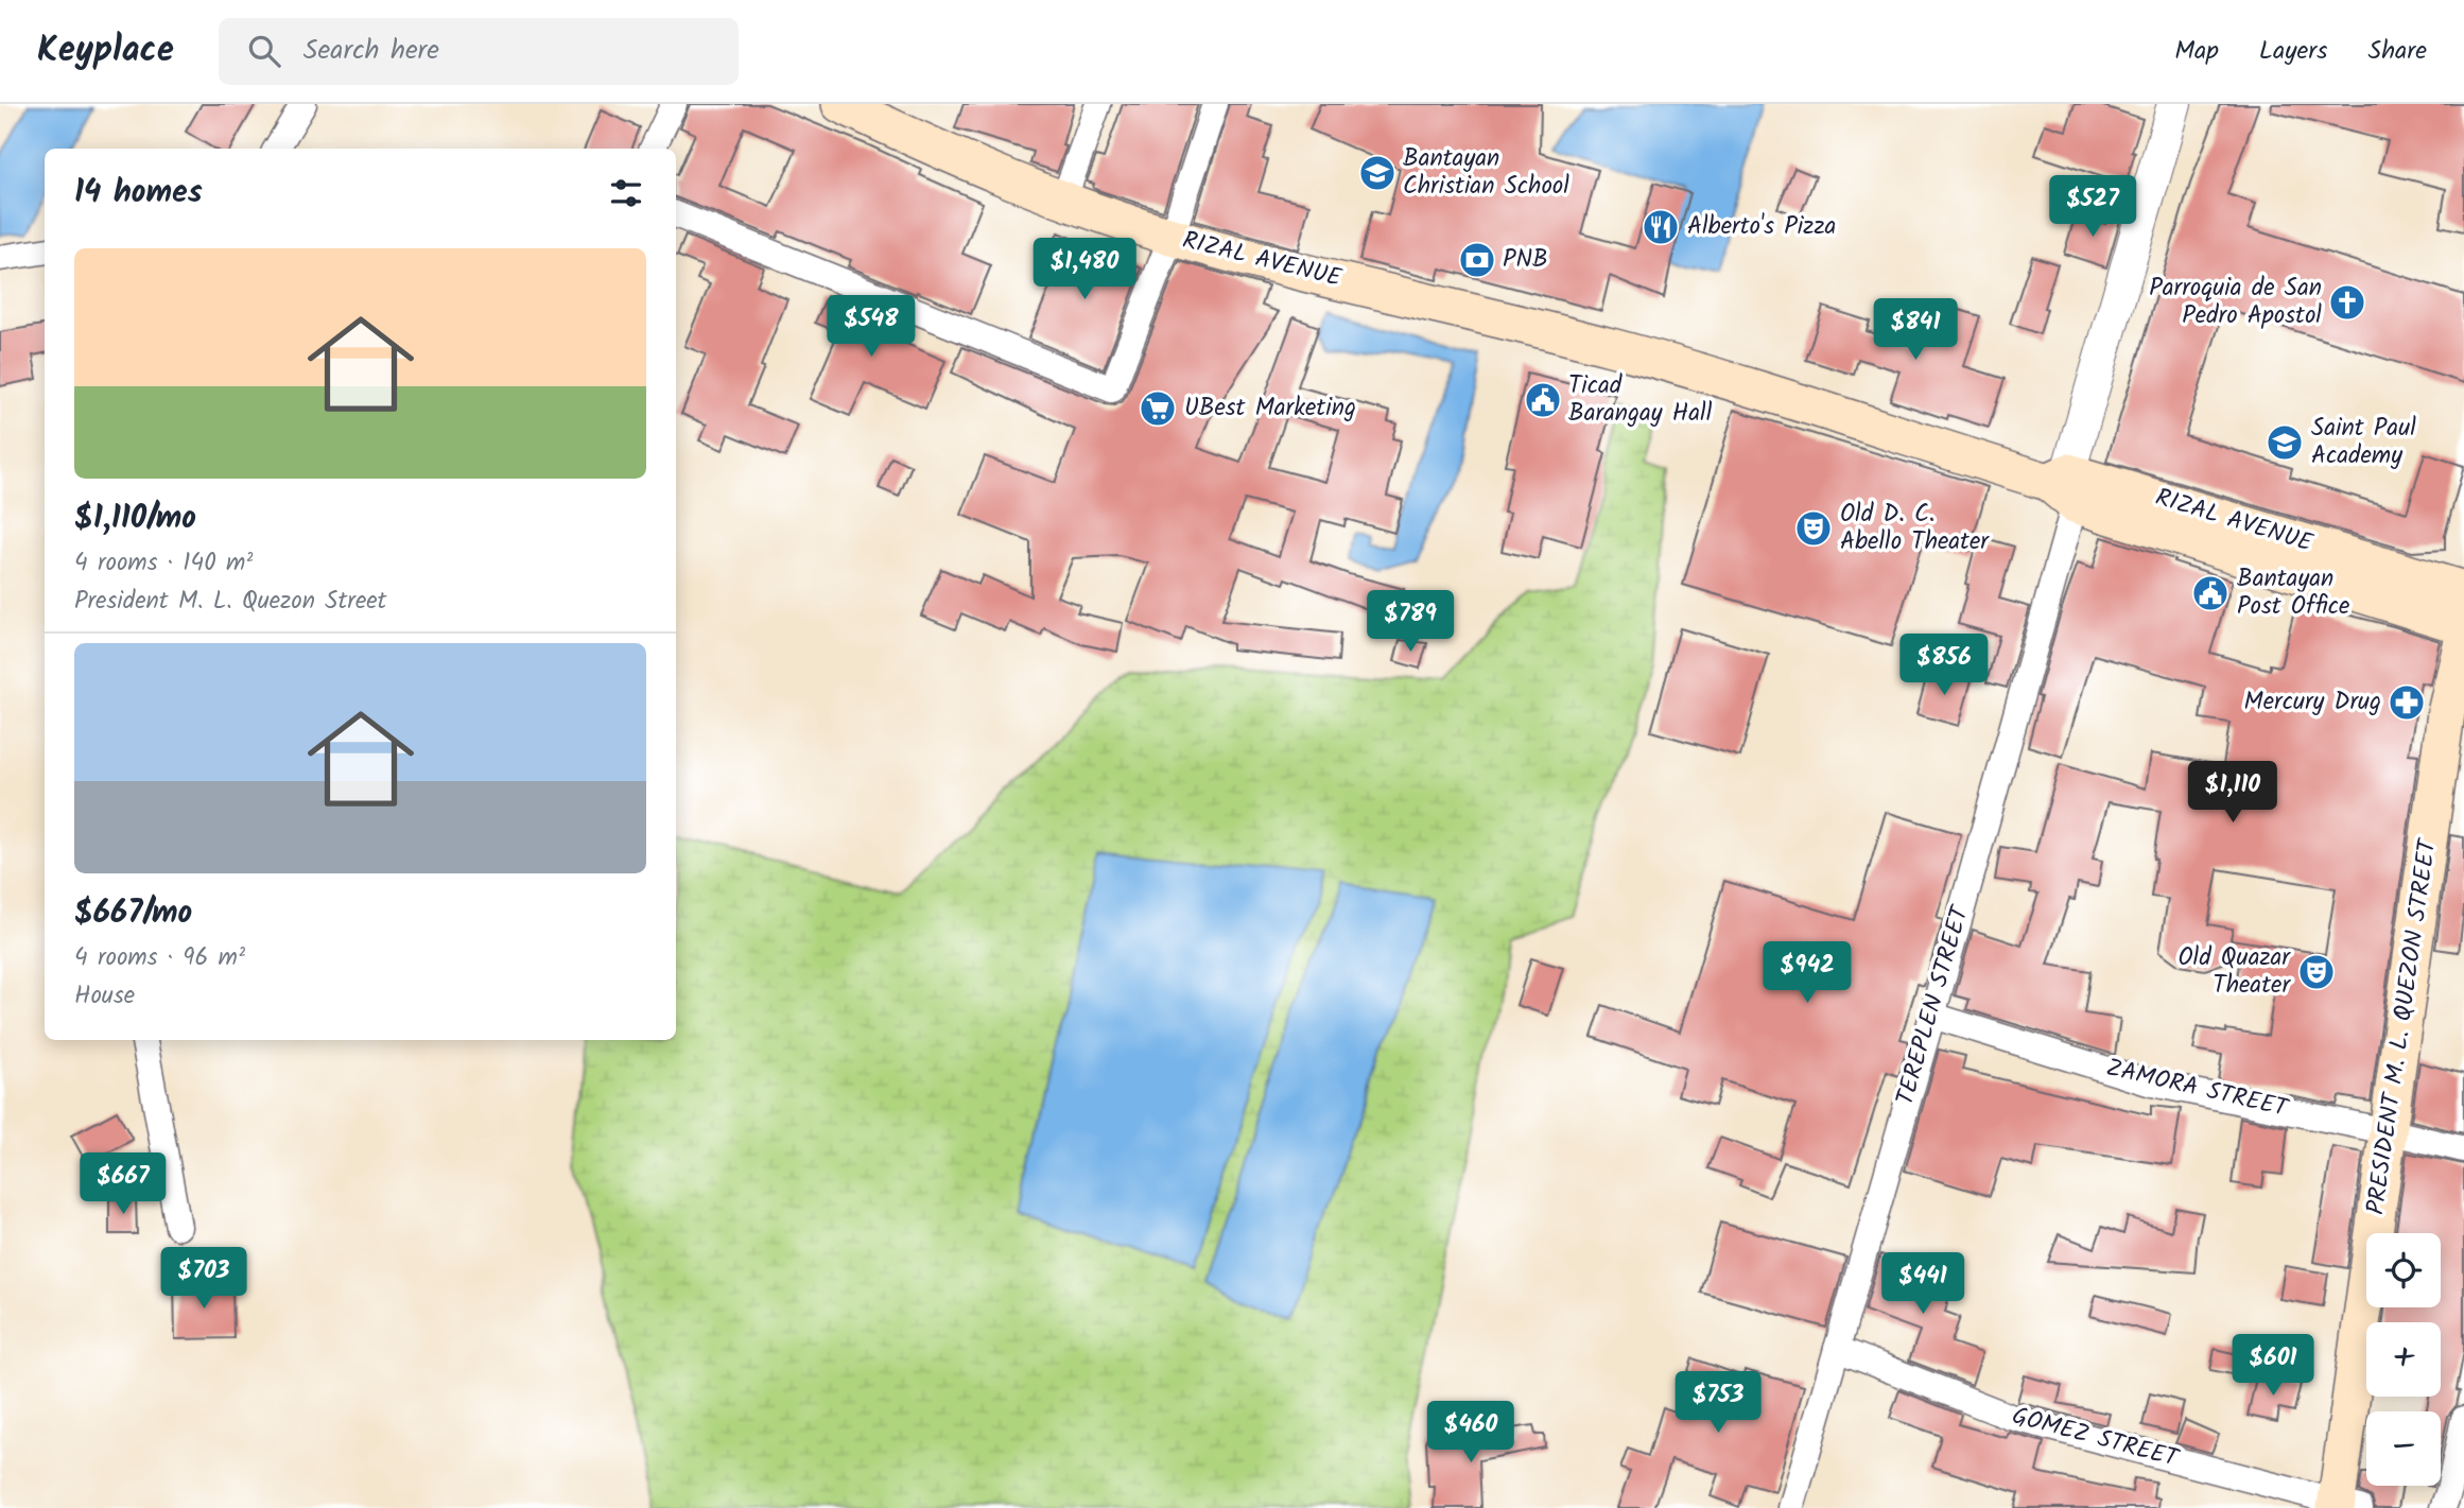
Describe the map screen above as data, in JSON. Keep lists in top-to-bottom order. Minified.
{"streets":{"main road":["RIZAL AVENUE","PRESIDENT M. L. QUEZON STREET"],"street":["TEREPLEN STREET","ZAMORA STREET","GOMEZ STREET"]},"crossings":[["RIZAL AVENUE","TEREPLEN STREET"],["TEREPLEN STREET","ZAMORA STREET"],["TEREPLEN STREET","GOMEZ STREET"],["PRESIDENT M. L. QUEZON STREET","ZAMORA STREET"],["PRESIDENT M. L. QUEZON STREET","GOMEZ STREET"]],"places":{"school or university":["Bantayan Christian School","Saint Paul Academy"],"restaurant":["Alberto's Pizza"],"bank":["PNB"],"church":["Parroquia de San Pedro Apostol"],"public building":["Ticad Barangay Hall","Bantayan Post Office"],"supermarket":["UBest Marketing"],"theatre":["Old D. C. Abello Theater","Old Quazar Theater"],"pharmacy":["Mercury Drug"]},"page":{"header":"Keyplace","search":"Search here","nav":["Map","Layers","Share"],"heading":"14 homes","price":["$527","$1,480","$548","$841","$789","$856","$1,110","$942","$667","$703","$441","$601","$753","$460"],"list":[{"name":"$1,110/mo","note":"4 rooms · 140 m² · President M. L. Quezon Street"},{"name":"$667/mo","note":"4 rooms · 96 m² · House"}],"map_buttons":["+","−"]}}
